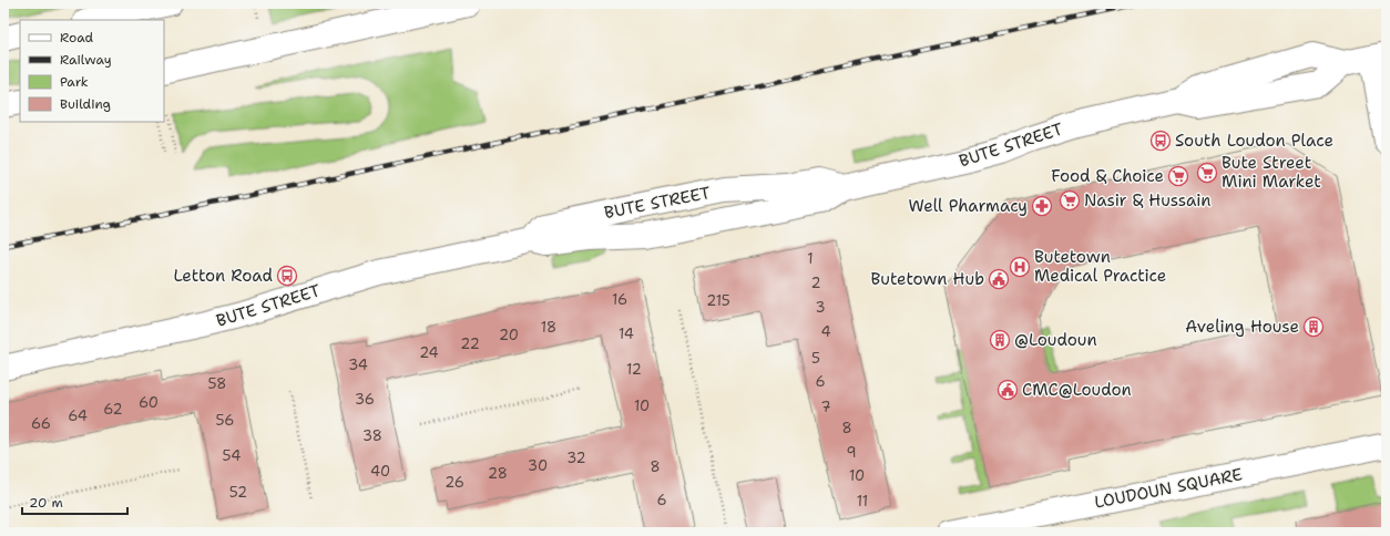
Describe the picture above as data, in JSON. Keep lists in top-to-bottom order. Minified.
{"streets":{"street":["BUTE STREET","LOUDOUN SQUARE"]},"places":{"bus stop":["South Loudon Place","Letton Road"],"supermarket":["Bute Street Mini Market","Food & Choice","Nasir & Hussain"],"pharmacy":["Well Pharmacy"],"hospital":["Butetown Medical Practice"],"public building":["Butetown Hub","CMC@Loudon"],"building":["Aveling House","@Loudoun"]},"house_numbers":["1","2","16","215","3","18","4","14","20","22","24","5","34","12","6","58","36","60","10","7","62","64","56","66","8","38","9","54","32","30","8","40","28","10","26","52","6","11"],"legend":["Road","Railway","Park","Building"],"scale_bar":"20 m"}
